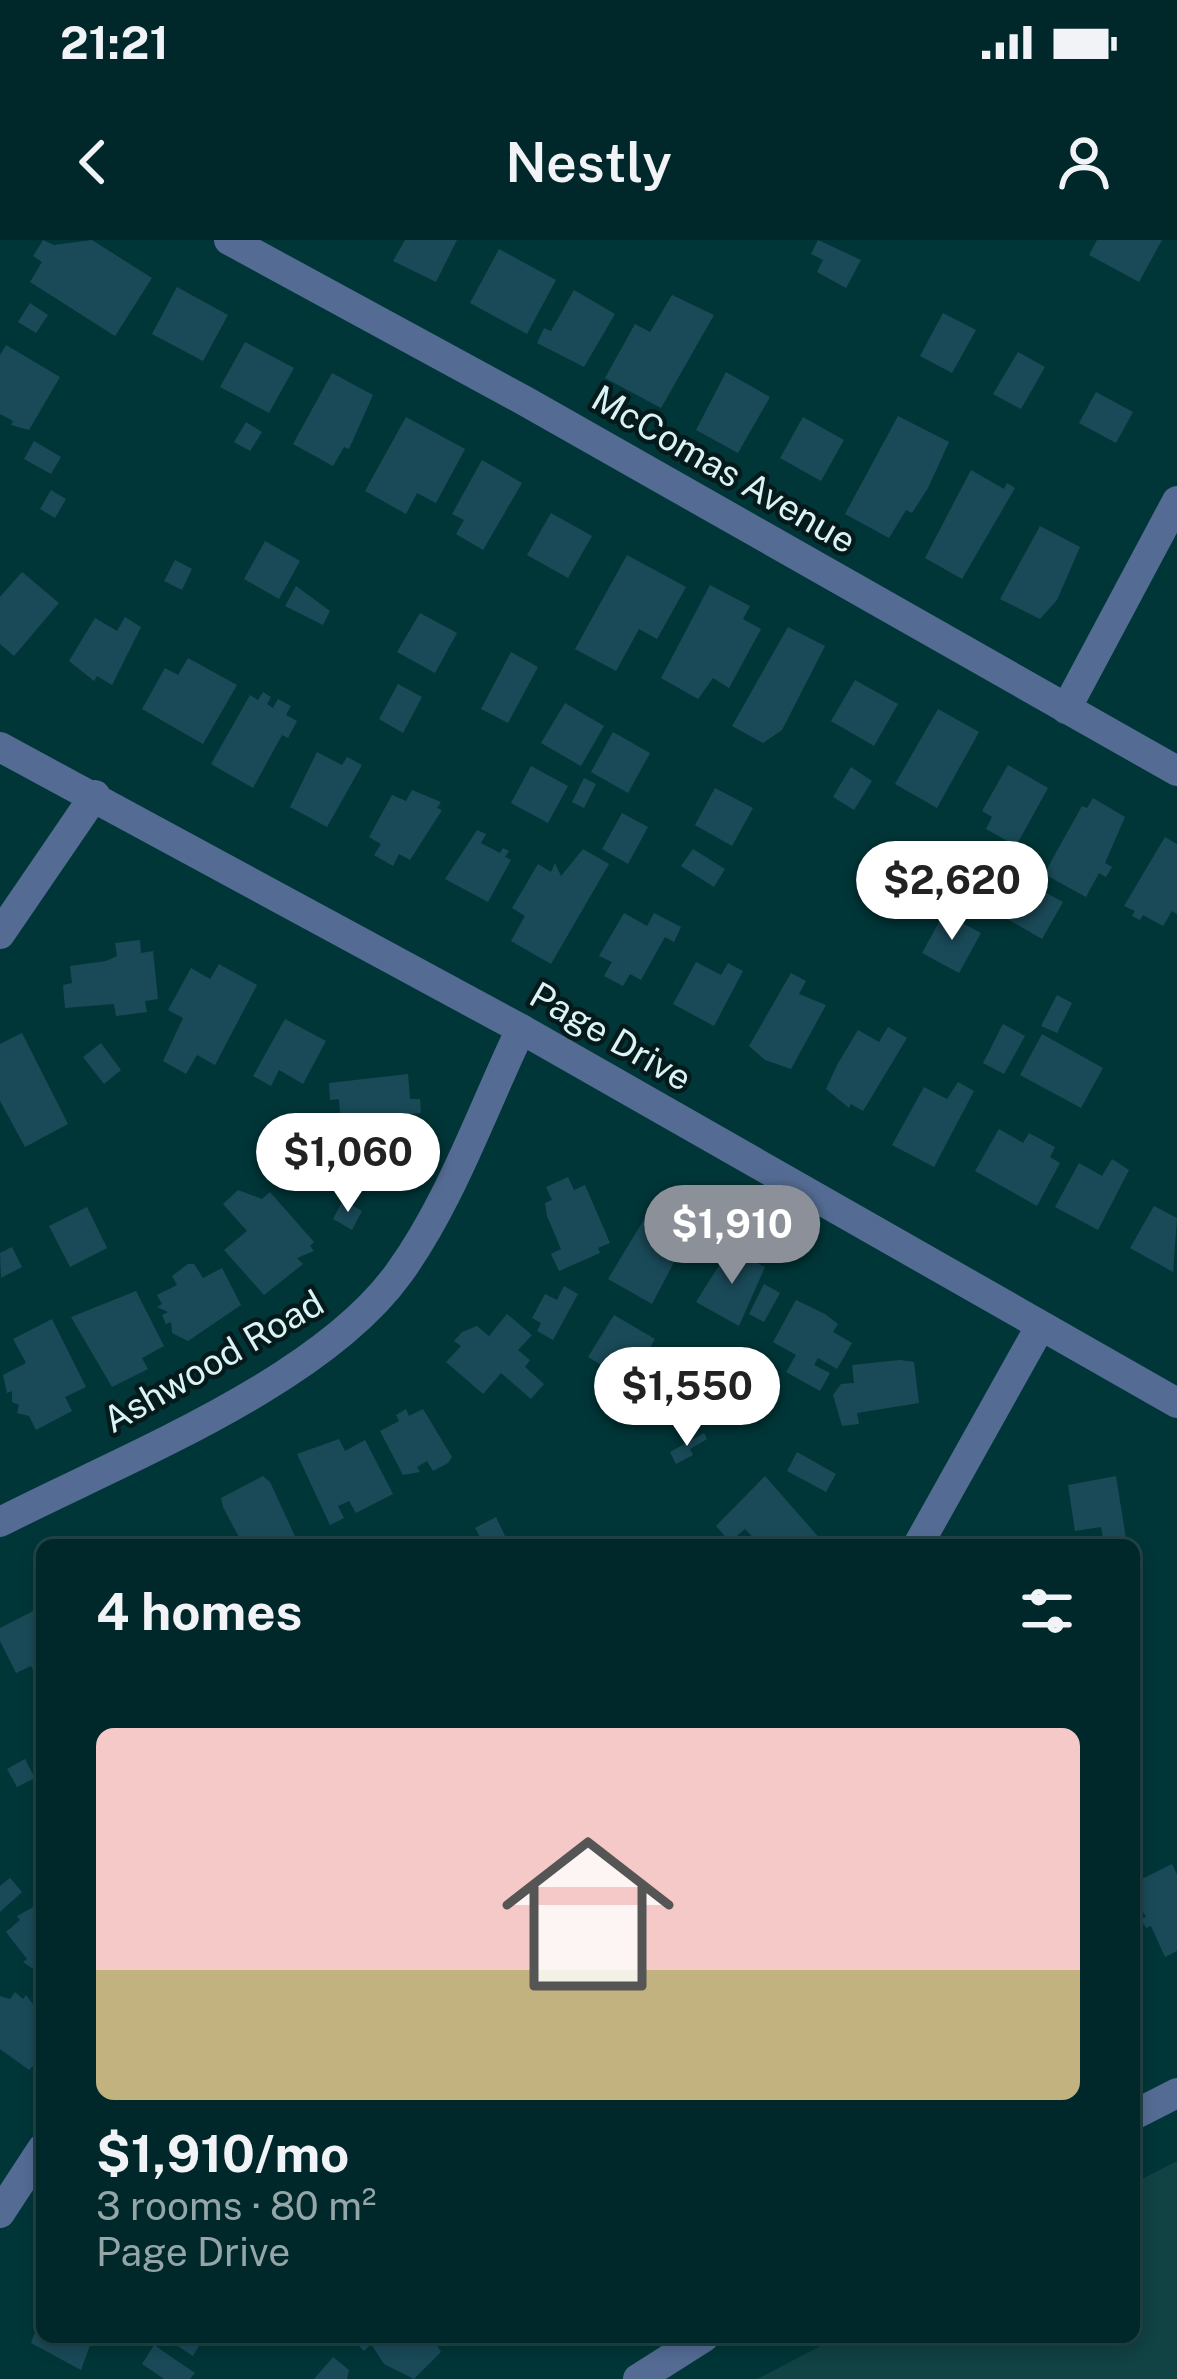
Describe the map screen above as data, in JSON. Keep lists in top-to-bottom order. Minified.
{"streets":{"street":["McComas Avenue","Page Drive","Ashwood Road"]},"crossings":[["Page Drive","Ashwood Road"]],"page":{"status":"21:21","header":"Nestly","price":["$2,620","$1,060","$1,910","$1,550"],"heading":"4 homes","list":[{"name":"$1,910/mo","note":"3 rooms · 80 m² · Page Drive"}]}}
